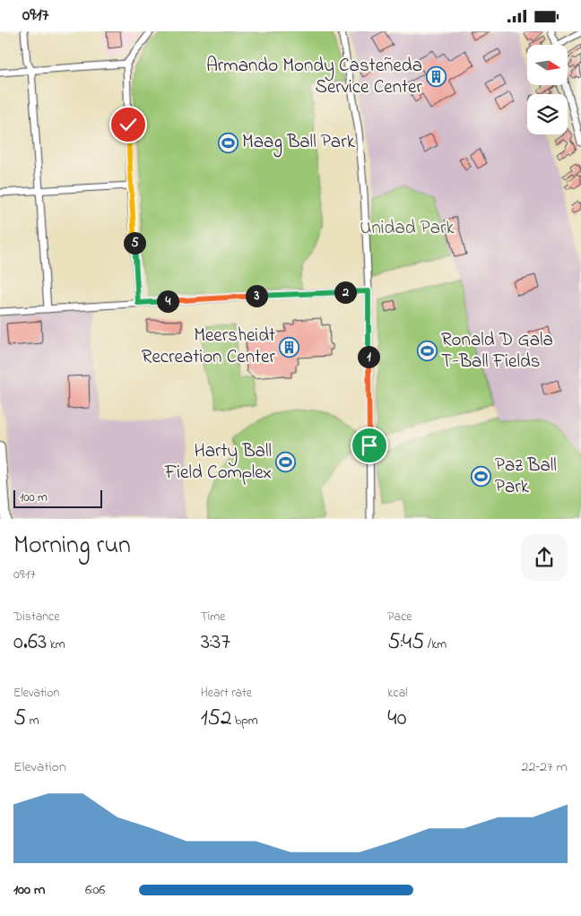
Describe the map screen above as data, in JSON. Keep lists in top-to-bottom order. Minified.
{"parks":["Unidad Park"],"places":{"building":["Armando Mondy Casteñeda Service Center","Meersheidt Recreation Center"],"sports":["Maag Ball Park","Ronald D Gala T-Ball Fields","Harty Ball Field Complex","Paz Ball Park"]},"scale_bar":"100 m","north":"right","page":{"status":"09:17","pins":["5","2","3","4","1"],"scale":"100 m","heading":["Morning run","09:17"],"stats":[["Distance","0.63 km"],["Time","3:37"],["Pace","5:45 /km"],["Elevation","5 m"],["Heart rate","152 bpm"],["kcal","40"]],"chart":["Elevation","22–27 m"],"list":[{"name":"100 m","note":"6:06"}]}}
